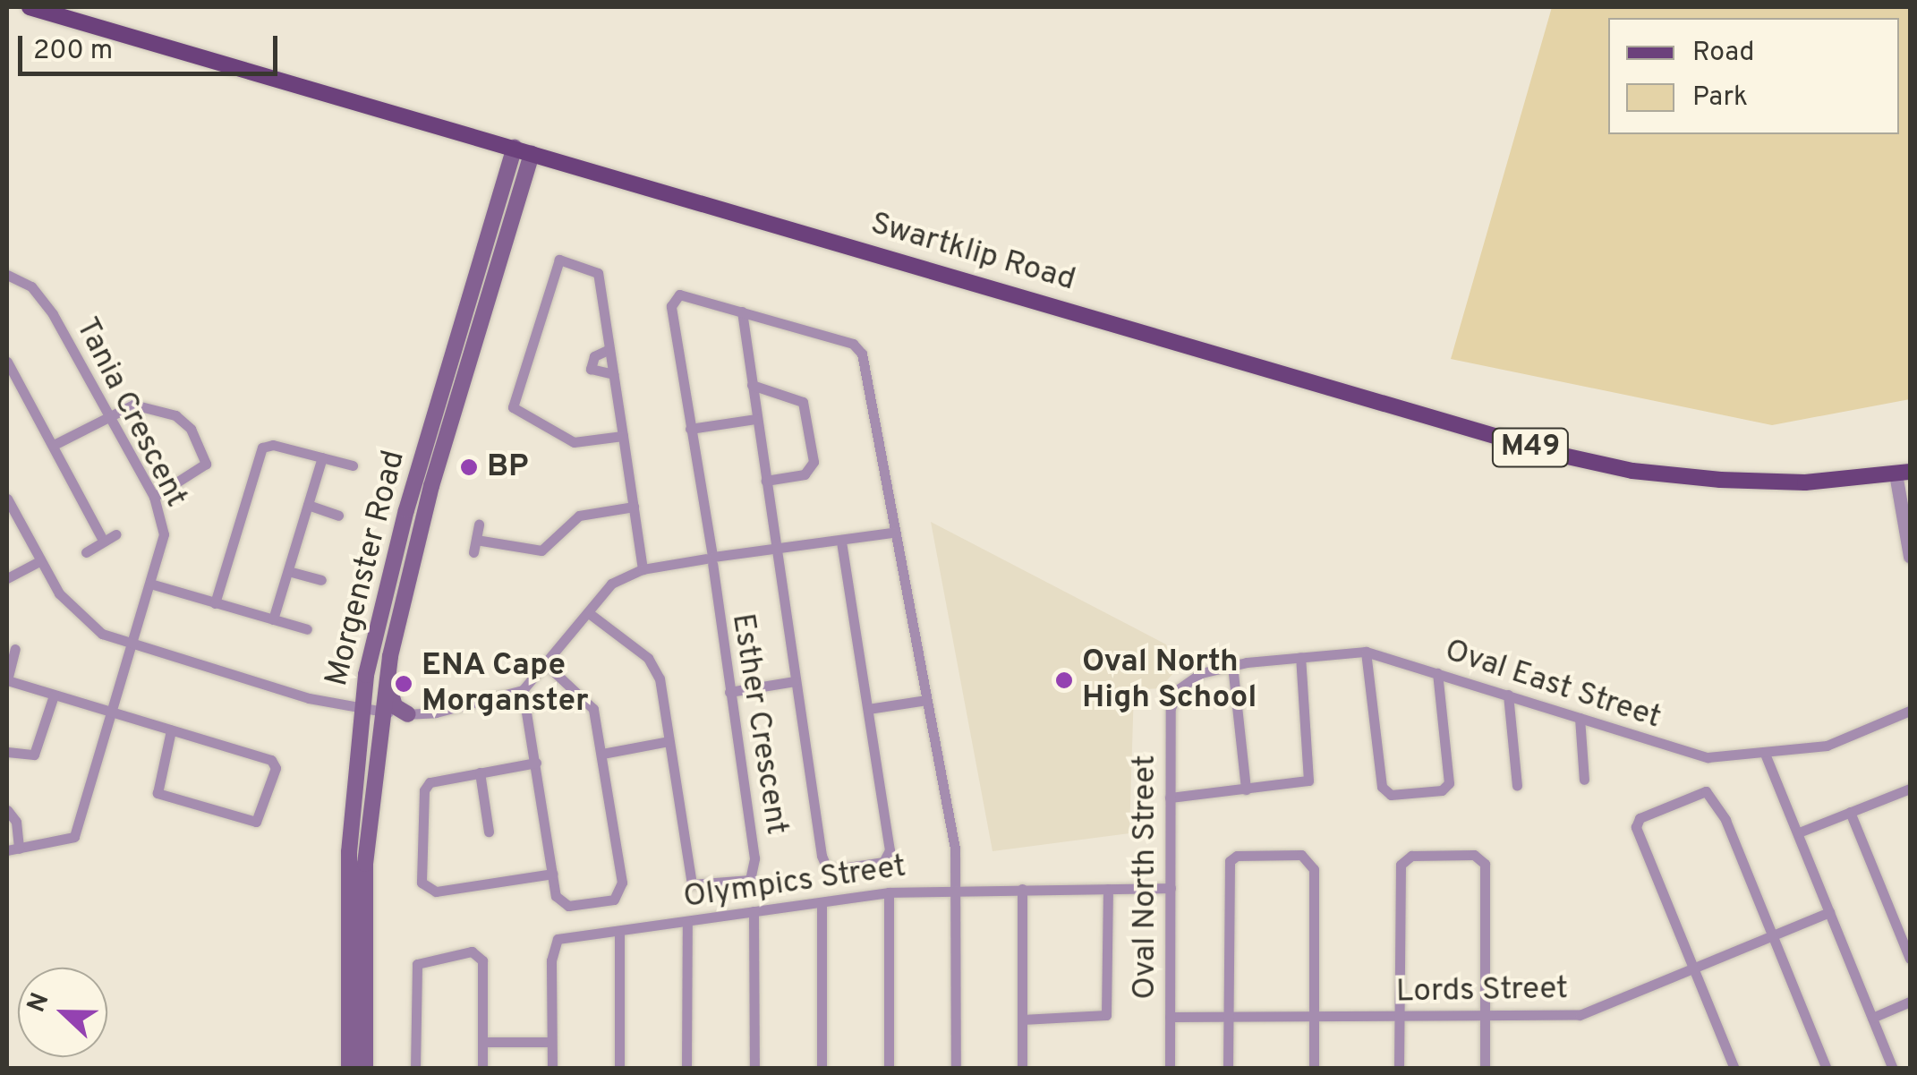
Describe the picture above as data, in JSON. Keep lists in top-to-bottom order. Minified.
{"streets":{"main road":["Swartklip Road","M49","Morgenster Road"],"street":["Tania Crescent","Oval East Street","Esther Crescent","Oval North Street","Olympics Street","Lords Street"]},"crossings":[["Swartklip Road","Morgenster Road"],["Oval East Street","Oval North Street"],["Oval North Street","Olympics Street"],["Oval North Street","Lords Street"]],"places":["BP","Oval North High School","ENA Cape Morganster"],"legend":["Road","Park"],"scale_bar":"200 m","north":"left"}
